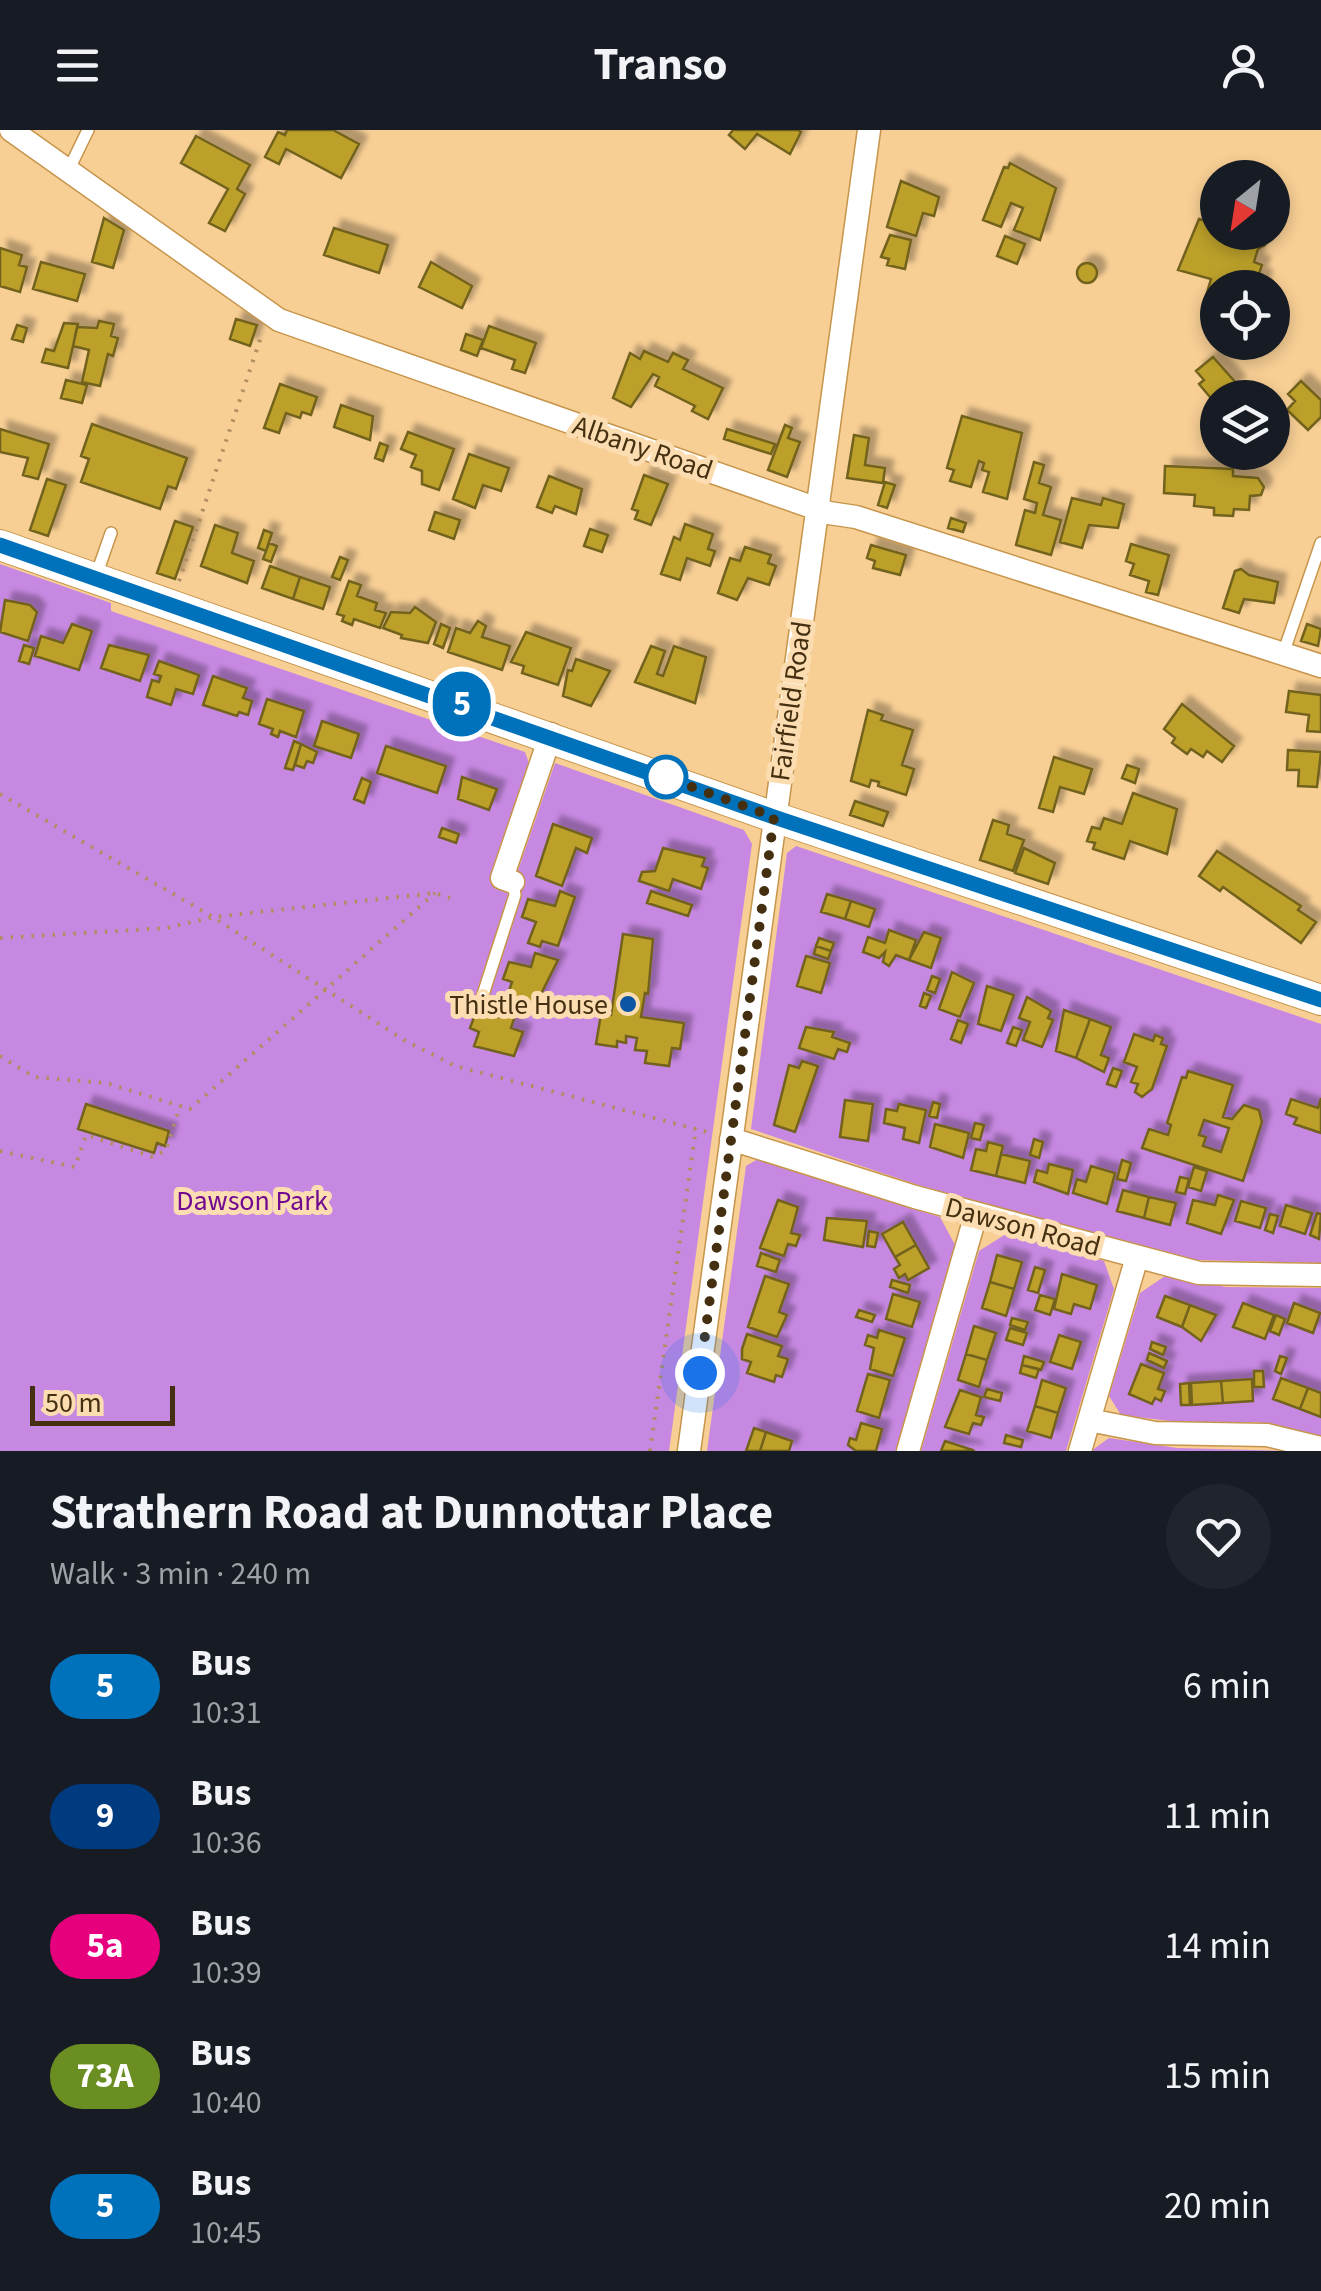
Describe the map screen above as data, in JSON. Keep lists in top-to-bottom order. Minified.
{"streets":{"street":["Albany Road","Fairfield Road","Dawson Road"]},"crossings":[["Albany Road","Fairfield Road"],["Fairfield Road","Dawson Road"]],"parks":["Dawson Park"],"places":["Thistle House"],"lines":["bus line 5"],"scale_bar":"50 m","north":"bottom left","page":{"header":"Transo","on_map":"5","scale":"50 m","heading":["Strathern Road at Dunnottar Place","Walk · 3 min · 240 m"],"list":[{"mark":"5","name":"Bus","note":"10:31","value":"6 min"},{"mark":"9","name":"Bus","note":"10:36","value":"11 min"},{"mark":"5a","name":"Bus","note":"10:39","value":"14 min"},{"mark":"73A","name":"Bus","note":"10:40","value":"15 min"},{"mark":"5","name":"Bus","note":"10:45","value":"20 min"}]}}
